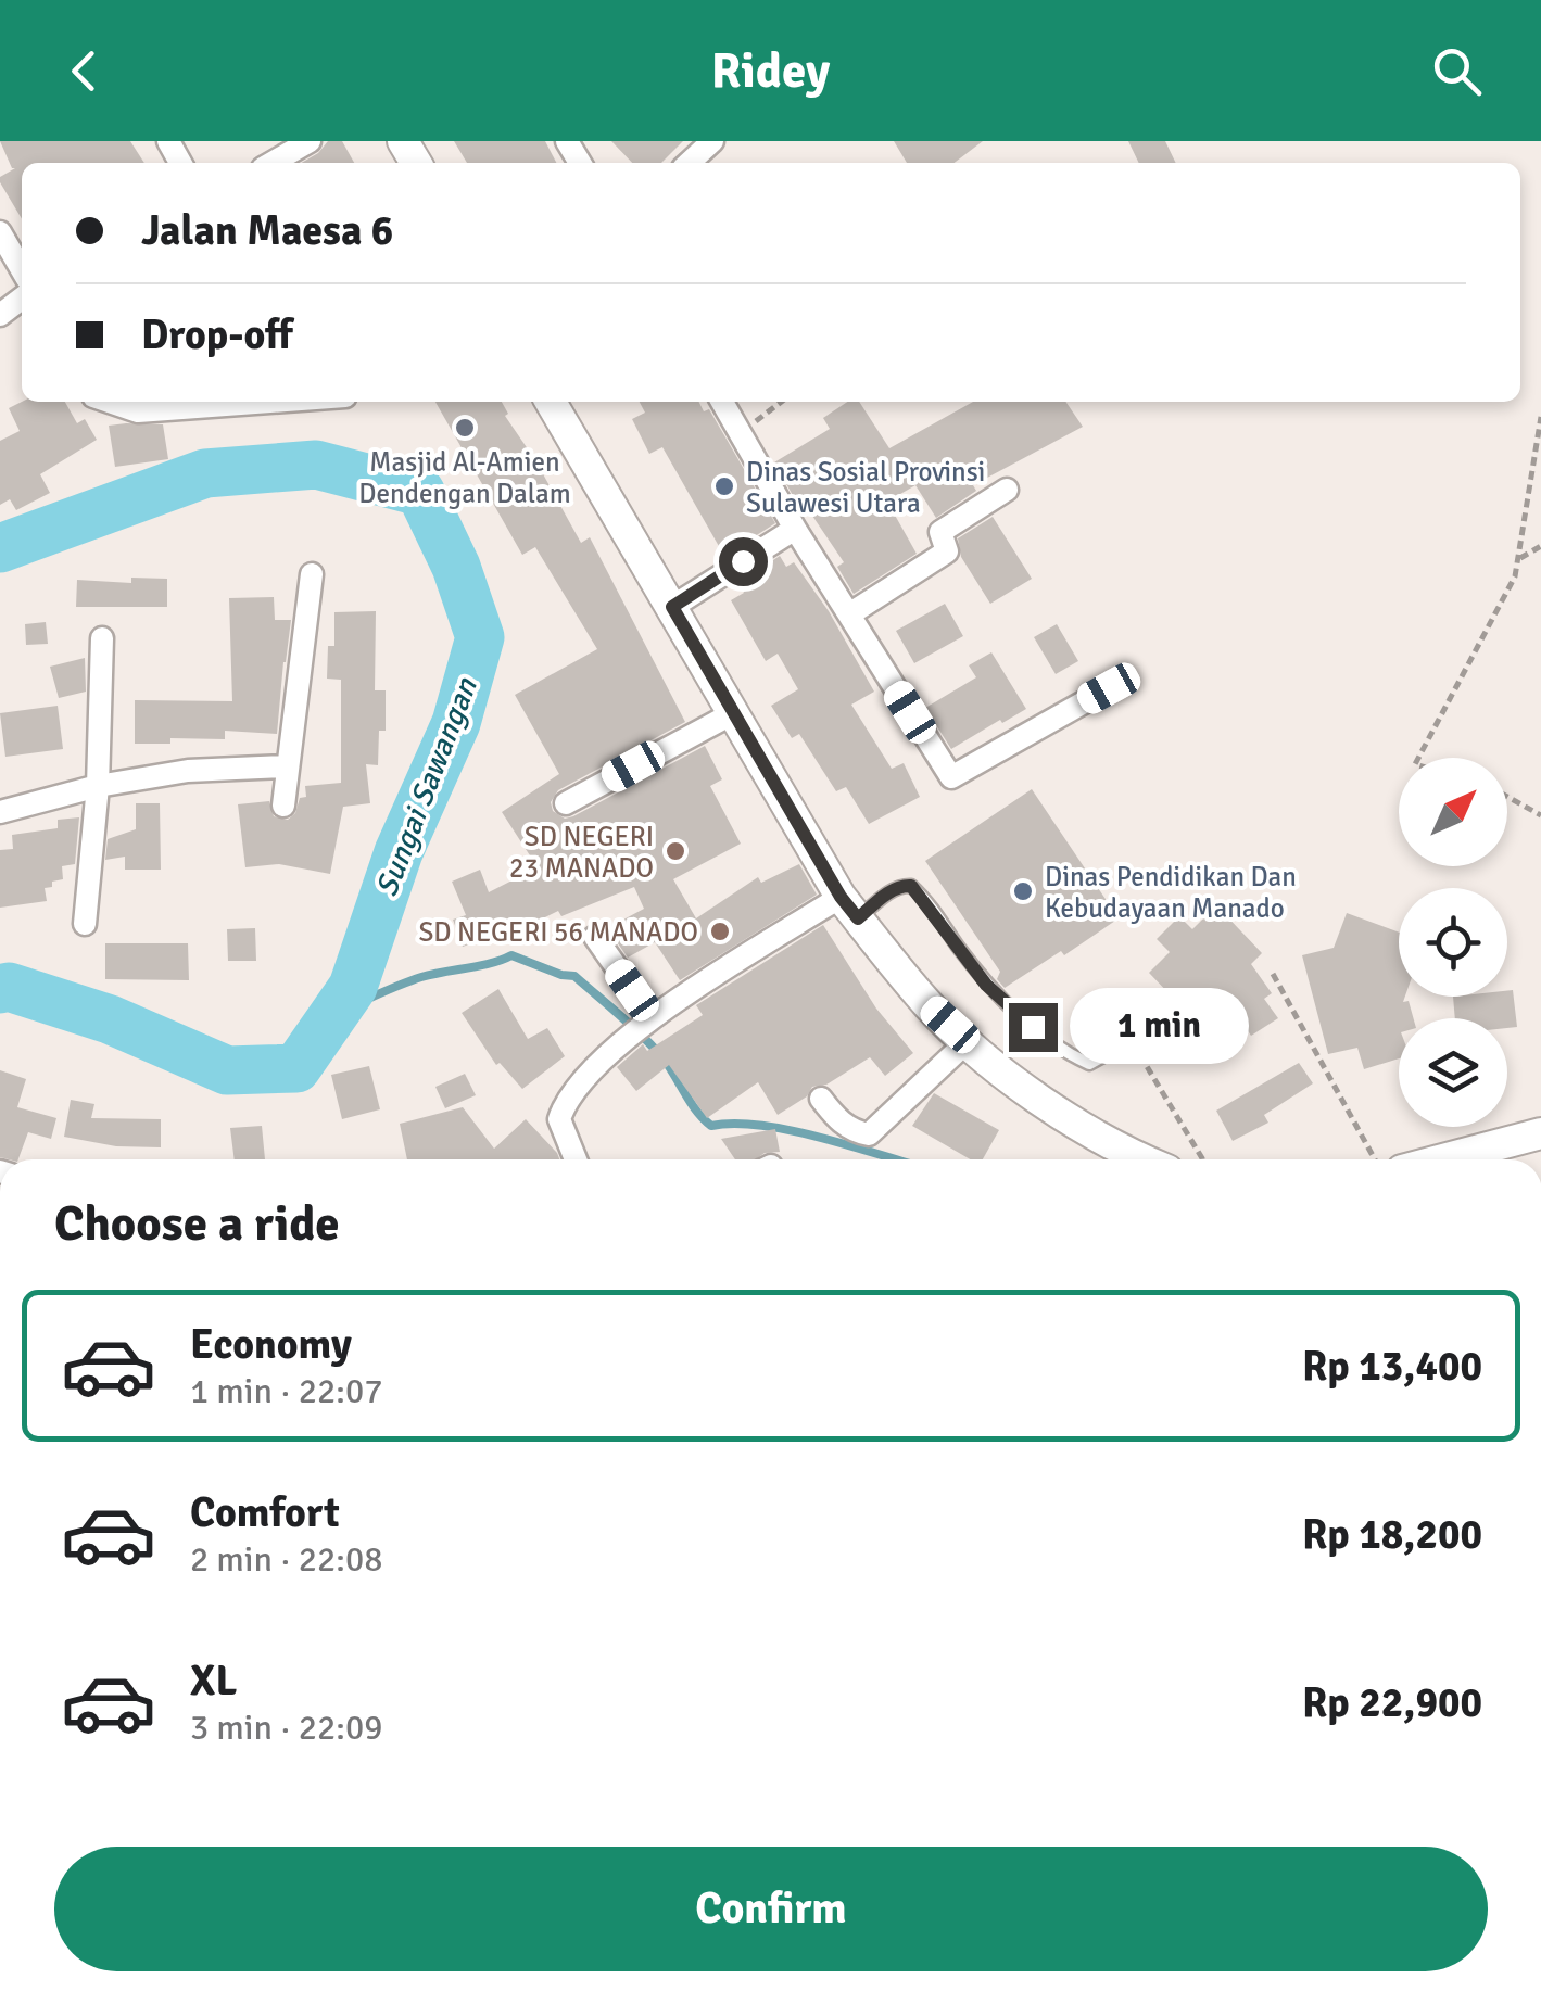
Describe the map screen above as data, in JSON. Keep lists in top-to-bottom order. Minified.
{"water":["Sungai Sawangan"],"places":["Masjid Al-Amien Dendengan Dalam","Dinas Sosial Provinsi Sulawesi Utara","SD NEGERI 23 MANADO","Dinas Pendidikan Dan Kebudayaan Manado","SD NEGERI 56 MANADO"],"north":"top right","page":{"header":"Ridey","banner":["Jalan Maesa 6","Drop-off"],"bubble":"1 min","heading":"Choose a ride","list":[{"name":"Economy","note":"1 min · 22:07","value":"Rp 13,400"},{"name":"Comfort","note":"2 min · 22:08","value":"Rp 18,200"},{"name":"XL","note":"3 min · 22:09","value":"Rp 22,900"}],"buttons":"Confirm"}}
